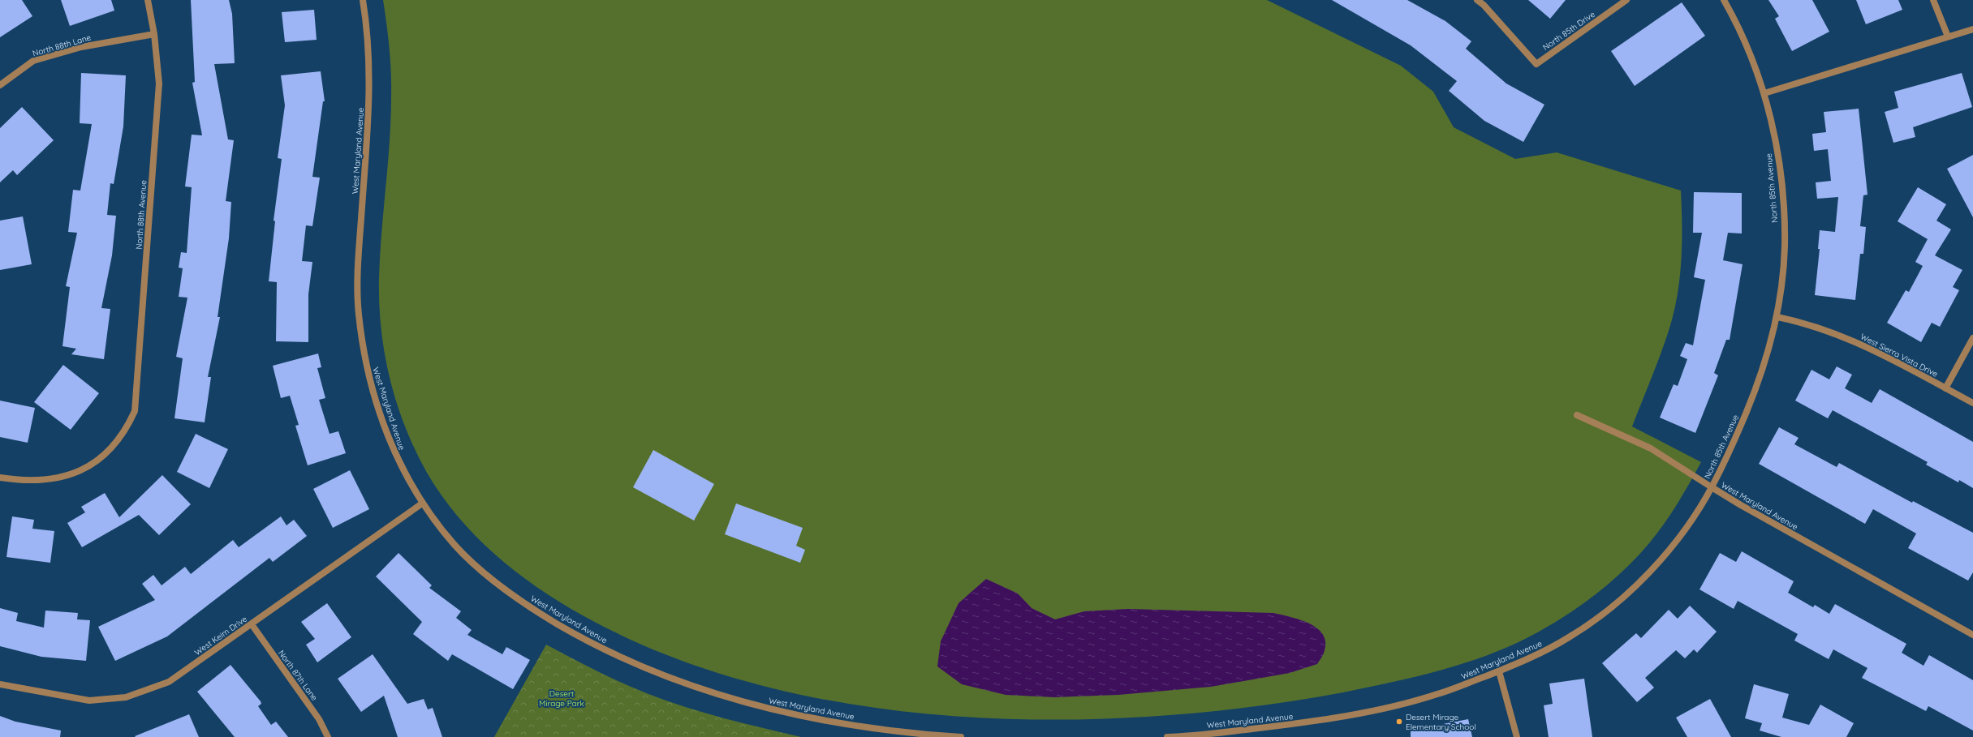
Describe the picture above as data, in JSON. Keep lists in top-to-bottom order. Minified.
{"streets":{"street":["North 85th Drive","North 88th Lane","West Maryland Avenue","North 85th Avenue","North 88th Avenue","West Sierra Vista Drive","West Keim Drive","North 87th Lane"]},"crossings":[["North 88th Lane","North 88th Avenue"],["West Maryland Avenue","North 85th Avenue"],["West Maryland Avenue","West Keim Drive"],["North 85th Avenue","West Sierra Vista Drive"],["West Keim Drive","North 87th Lane"]],"parks":["Desert Mirage Park"],"places":["Desert Mirage Elementary School"]}
